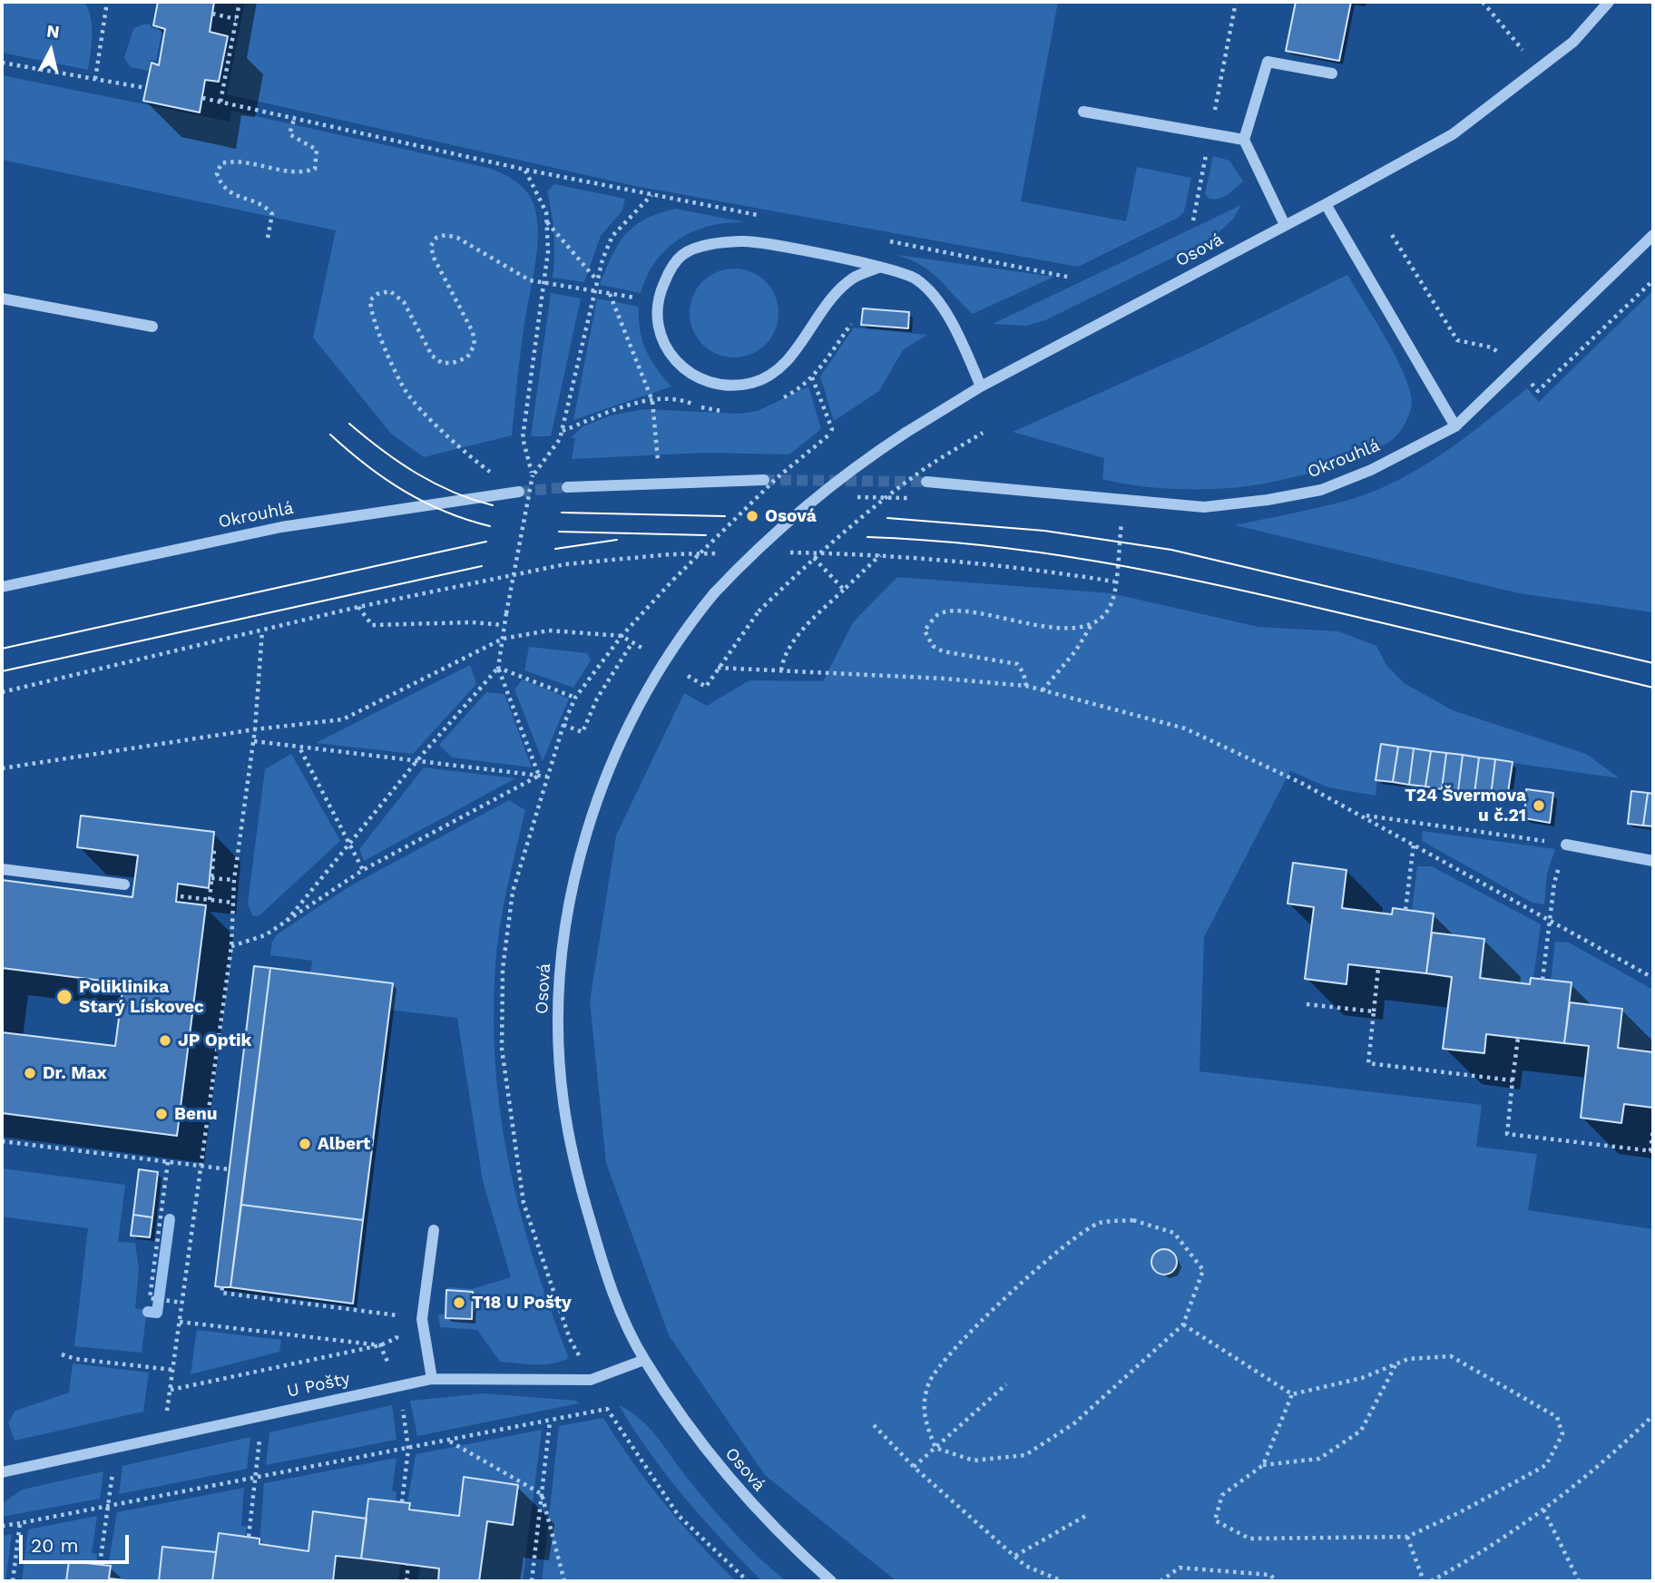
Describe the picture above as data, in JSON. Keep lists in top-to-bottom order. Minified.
{"streets":{"street":["Osová","Okrouhlá","U Pošty"]},"crossings":[["Osová","U Pošty"]],"places":["Osová","T24 Švermova u č.21","Poliklinika Starý Lískovec","JP Optik","Dr. Max","Benu","Albert","T18 U Pošty"],"scale_bar":"20 m","north":"top"}
